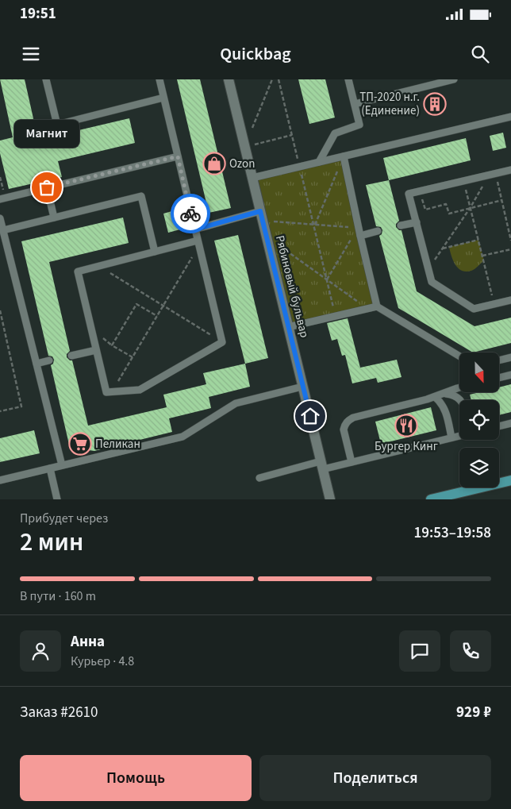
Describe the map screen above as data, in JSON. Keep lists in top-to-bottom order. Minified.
{"streets":{"street":["Рябиновый бульвар"]},"places":{"building":["ТП-2020 н.г. (Единение)"],"shop":["Ozon"],"other":["Магнит"],"restaurant":["Бургер Кинг"],"supermarket":["Пеликан"]},"north":"bottom","page":{"status":"19:51","header":"Quickbag","bubble":"Магнит","heading":["2 мин","Прибудет через","19:53–19:58"],"panel":["Анна","Курьер · 4.8","Заказ #2610","929 ₽"],"bar":"В пути · 160 m","buttons":["Помощь","Поделиться"]}}
